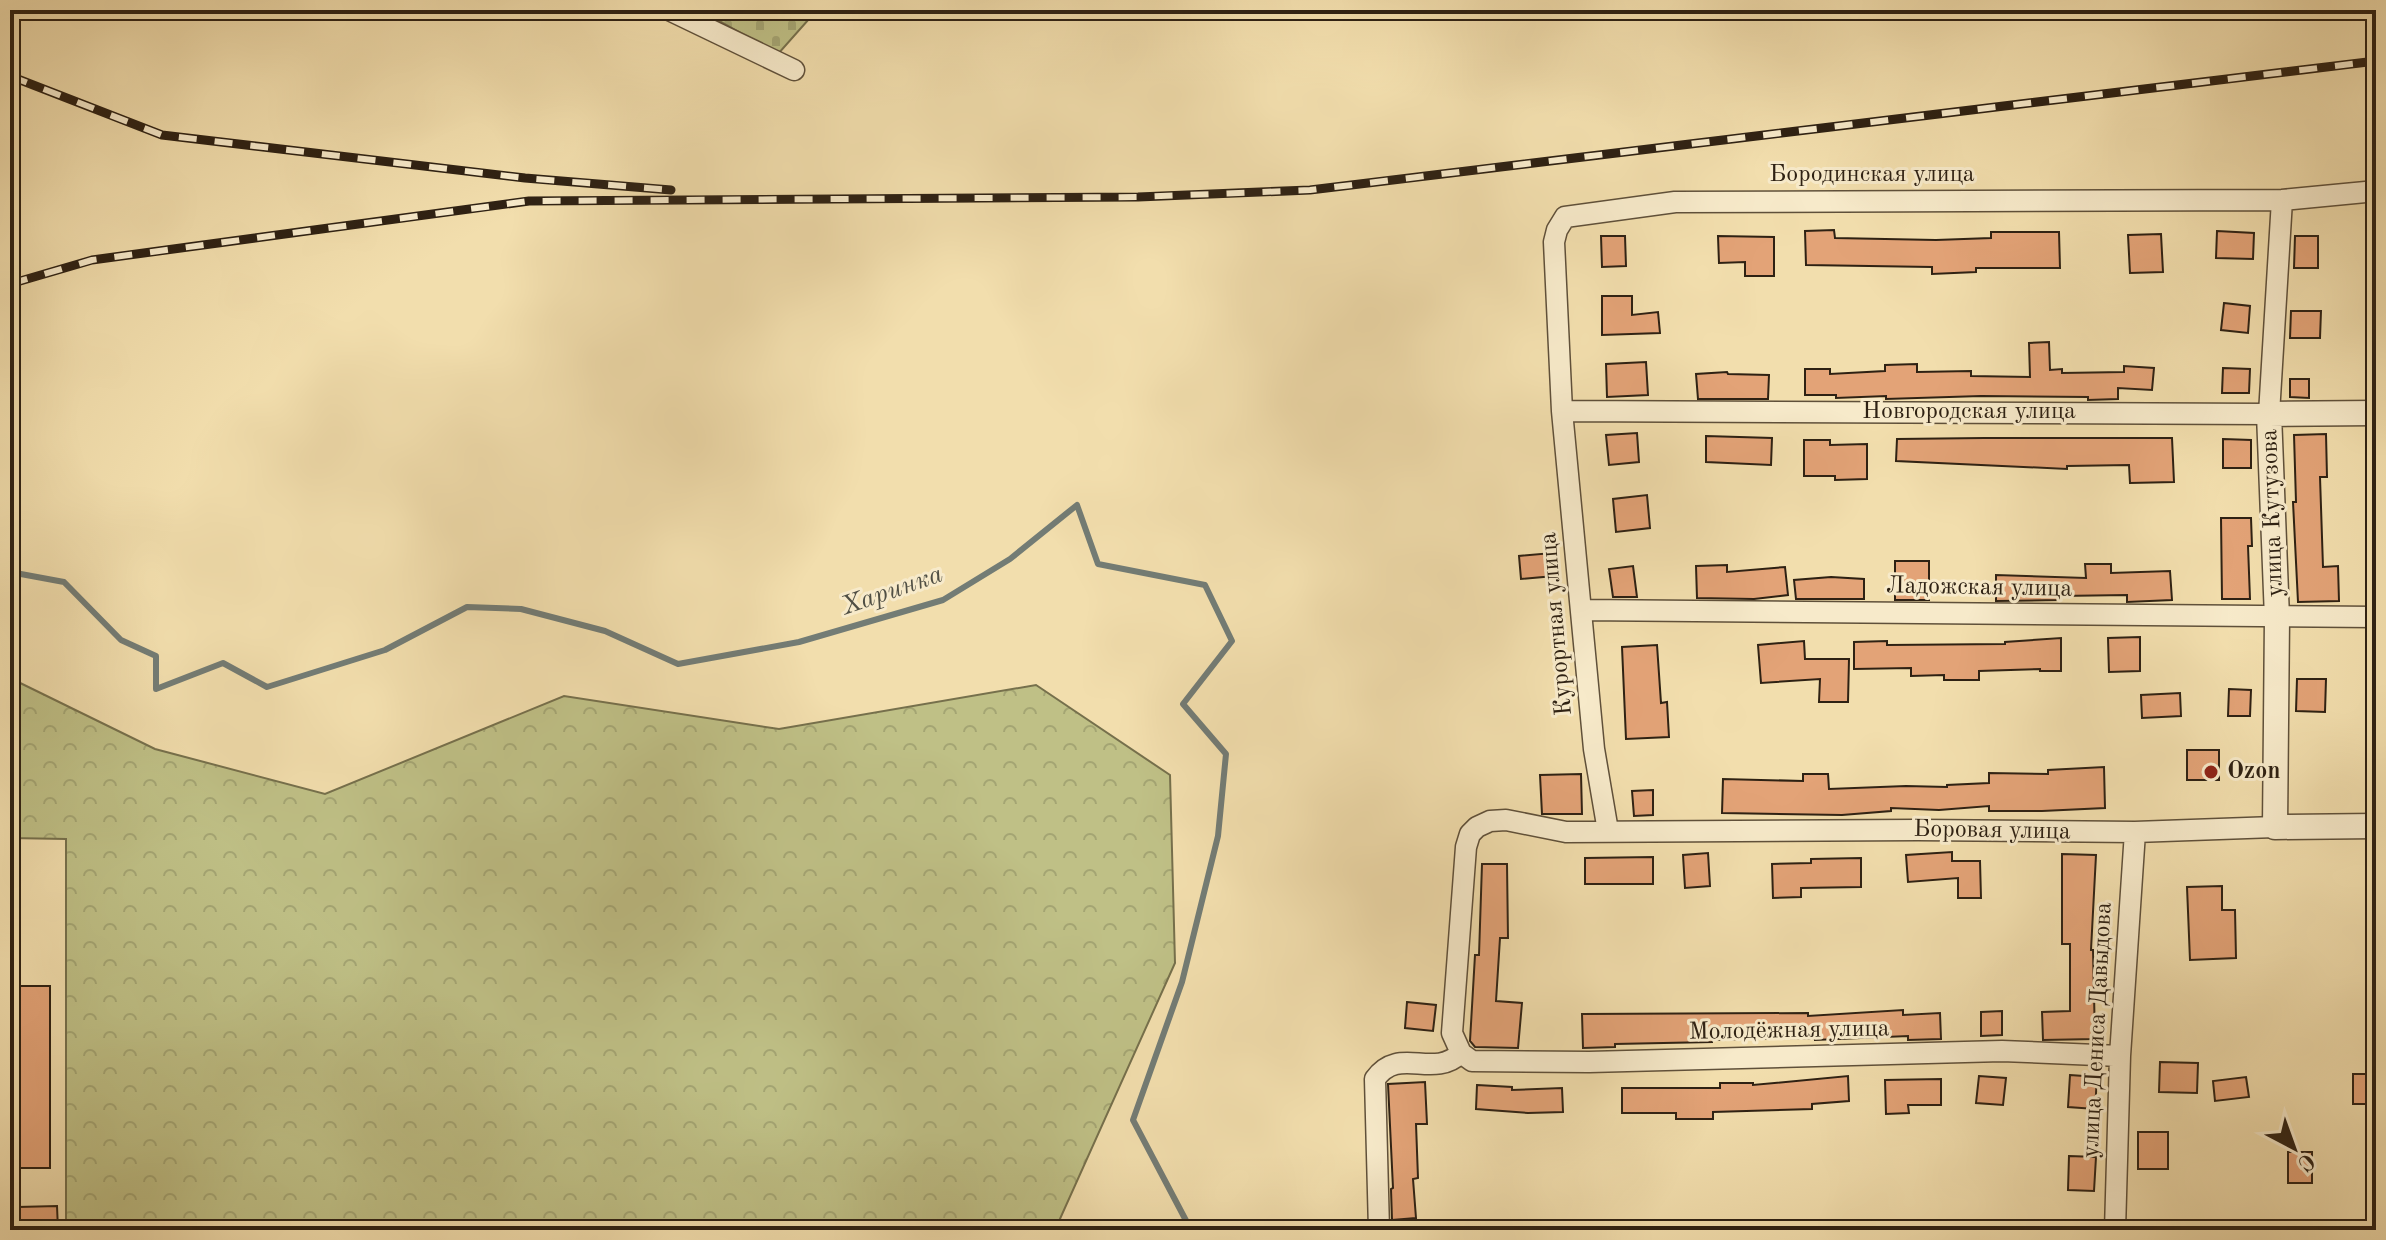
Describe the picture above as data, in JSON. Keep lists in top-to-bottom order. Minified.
{"streets":{"street":["Бородинская улица","Новгородская улица","улица Кутузова","Ладожская улица","Курортная улица","Боровая улица","улица Дениса Давыдова","Молодёжная улица"]},"crossings":[["Бородинская улица","Новгородская улица"],["Бородинская улица","улица Кутузова"],["Бородинская улица","Курортная улица"],["Новгородская улица","улица Кутузова"],["Новгородская улица","Курортная улица"],["улица Кутузова","Ладожская улица"],["улица Кутузова","Боровая улица"],["Ладожская улица","Курортная улица"],["Курортная улица","Боровая улица"],["Боровая улица","улица Дениса Давыдова"],["Боровая улица","Молодёжная улица"],["улица Дениса Давыдова","Молодёжная улица"]],"water":["Харинка"],"places":["Ozon"],"north":"bottom right"}
